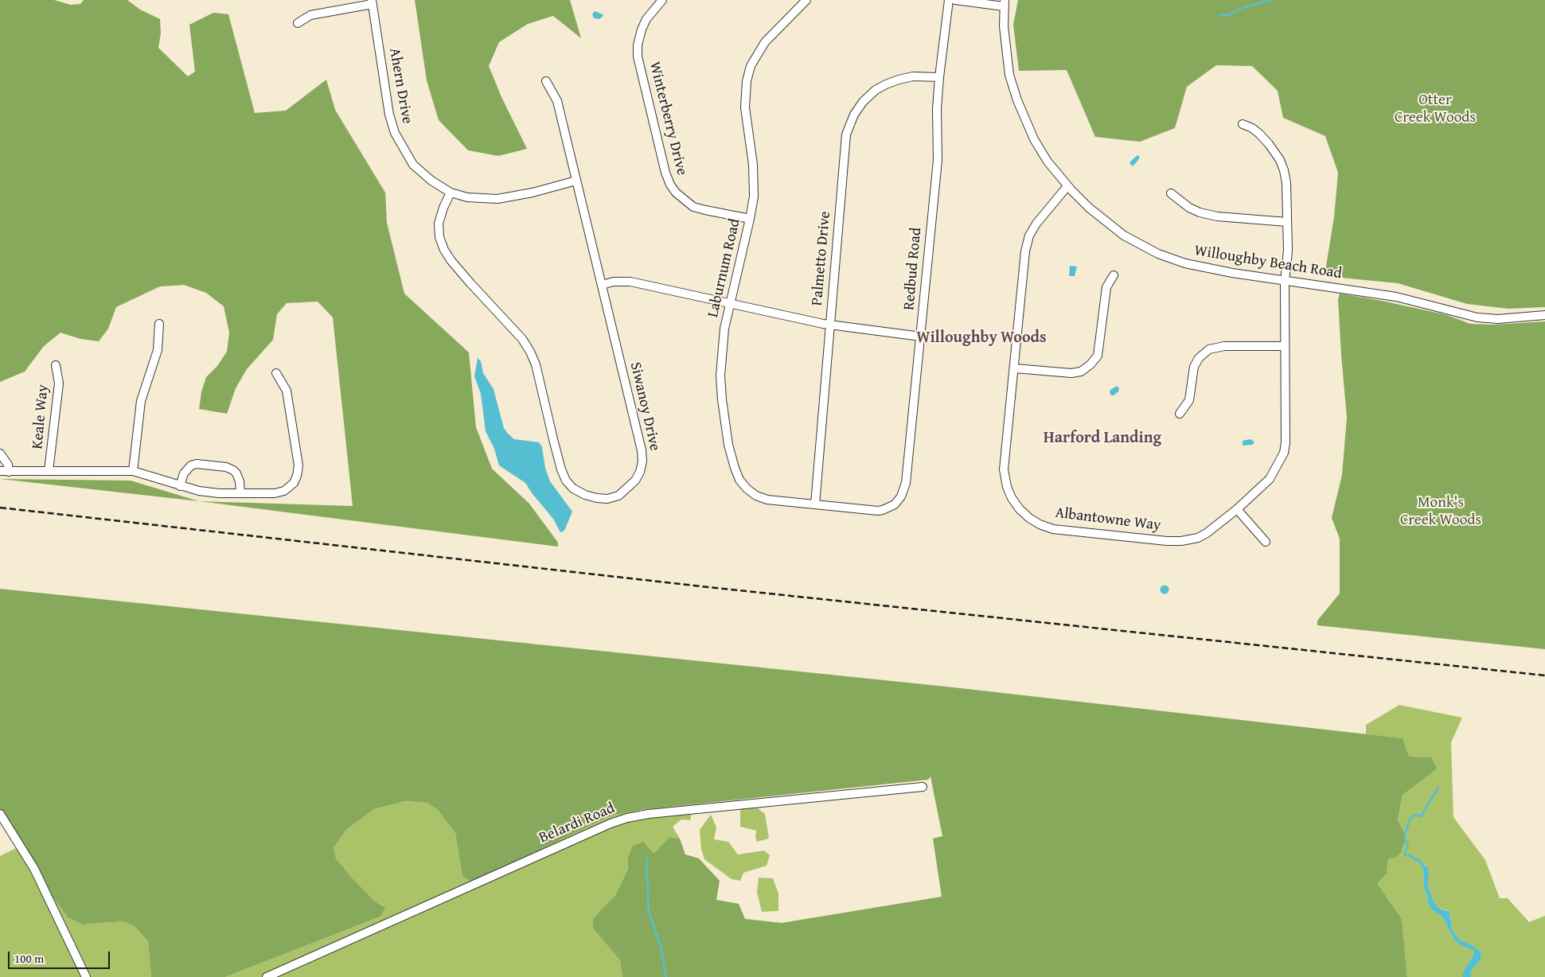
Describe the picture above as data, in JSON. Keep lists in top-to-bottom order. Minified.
{"streets":{"street":["Ahern Drive","Winterberry Drive","Palmetto Drive","Willoughby Beach Road","Laburnum Road","Redbud Road","Siwanoy Drive","Keale Way","Albantowne Way","Belardi Road"]},"crossings":[["Ahern Drive","Siwanoy Drive"],["Winterberry Drive","Laburnum Road"],["Palmetto Drive","Laburnum Road"],["Palmetto Drive","Redbud Road"],["Willoughby Beach Road","Albantowne Way"],["Laburnum Road","Redbud Road"]],"districts":["Willoughby Woods","Harford Landing"],"parks":["Otter Creek Woods","Monk's Creek Woods"],"scale_bar":"100 m"}
